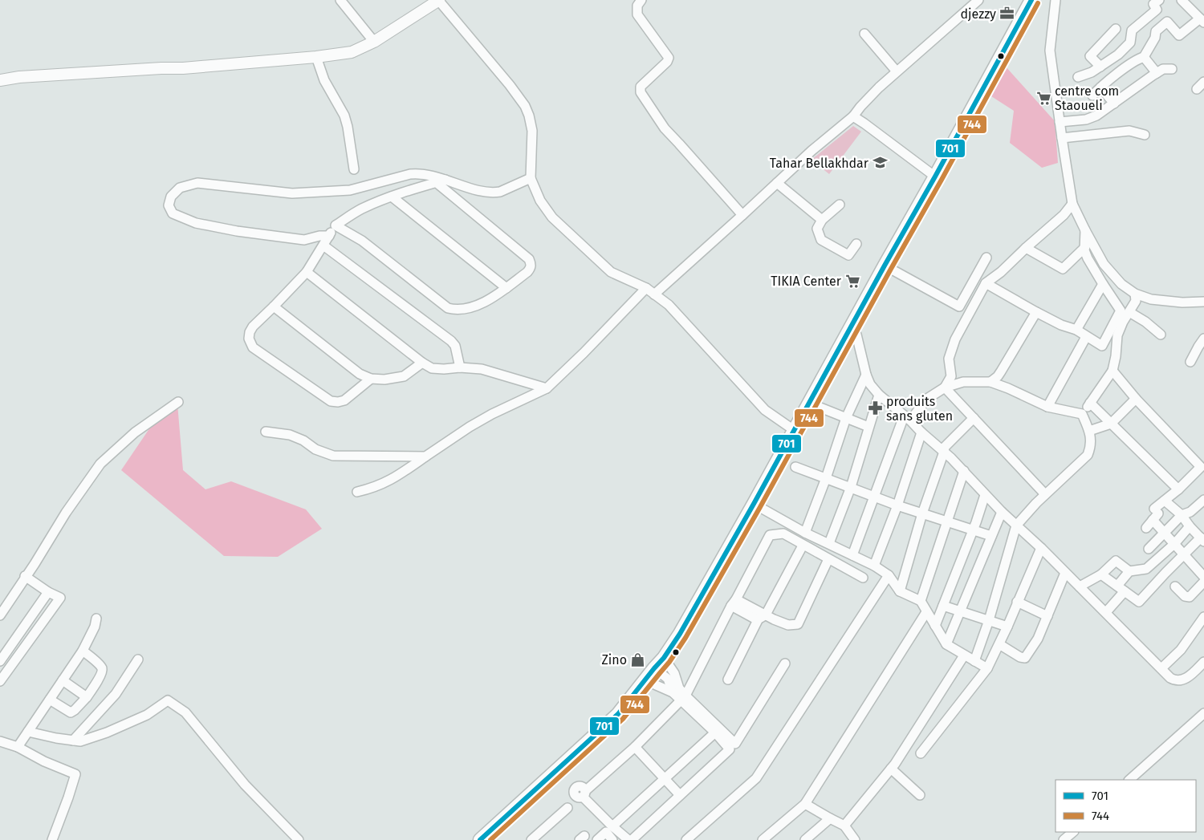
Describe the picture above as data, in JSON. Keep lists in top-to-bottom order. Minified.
{"places":{"office":["djezzy"],"supermarket":["centre com Staoueli","TIKIA Center"],"school or university":["Tahar Bellakhdar"],"pharmacy":["produits sans gluten"],"shop":["Zino"]},"lines":["transit line 701","transit line 744"],"legend":["701","744"]}
